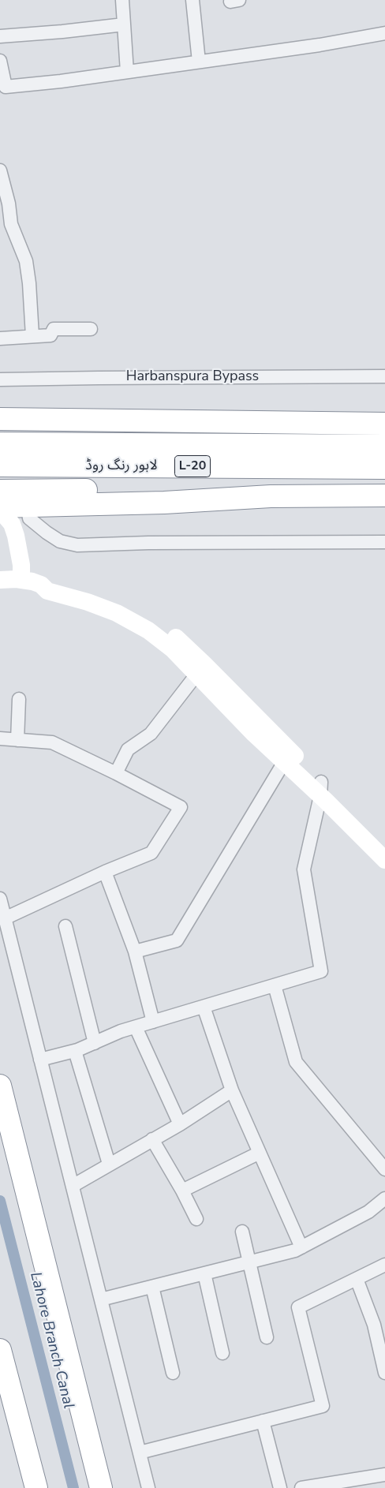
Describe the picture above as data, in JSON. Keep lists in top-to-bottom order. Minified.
{"streets":{"highway":["لاہور رنگ روڈ","L-20"],"street":["Harbanspura Bypass"]},"water":["Lahore Branch Canal"]}
